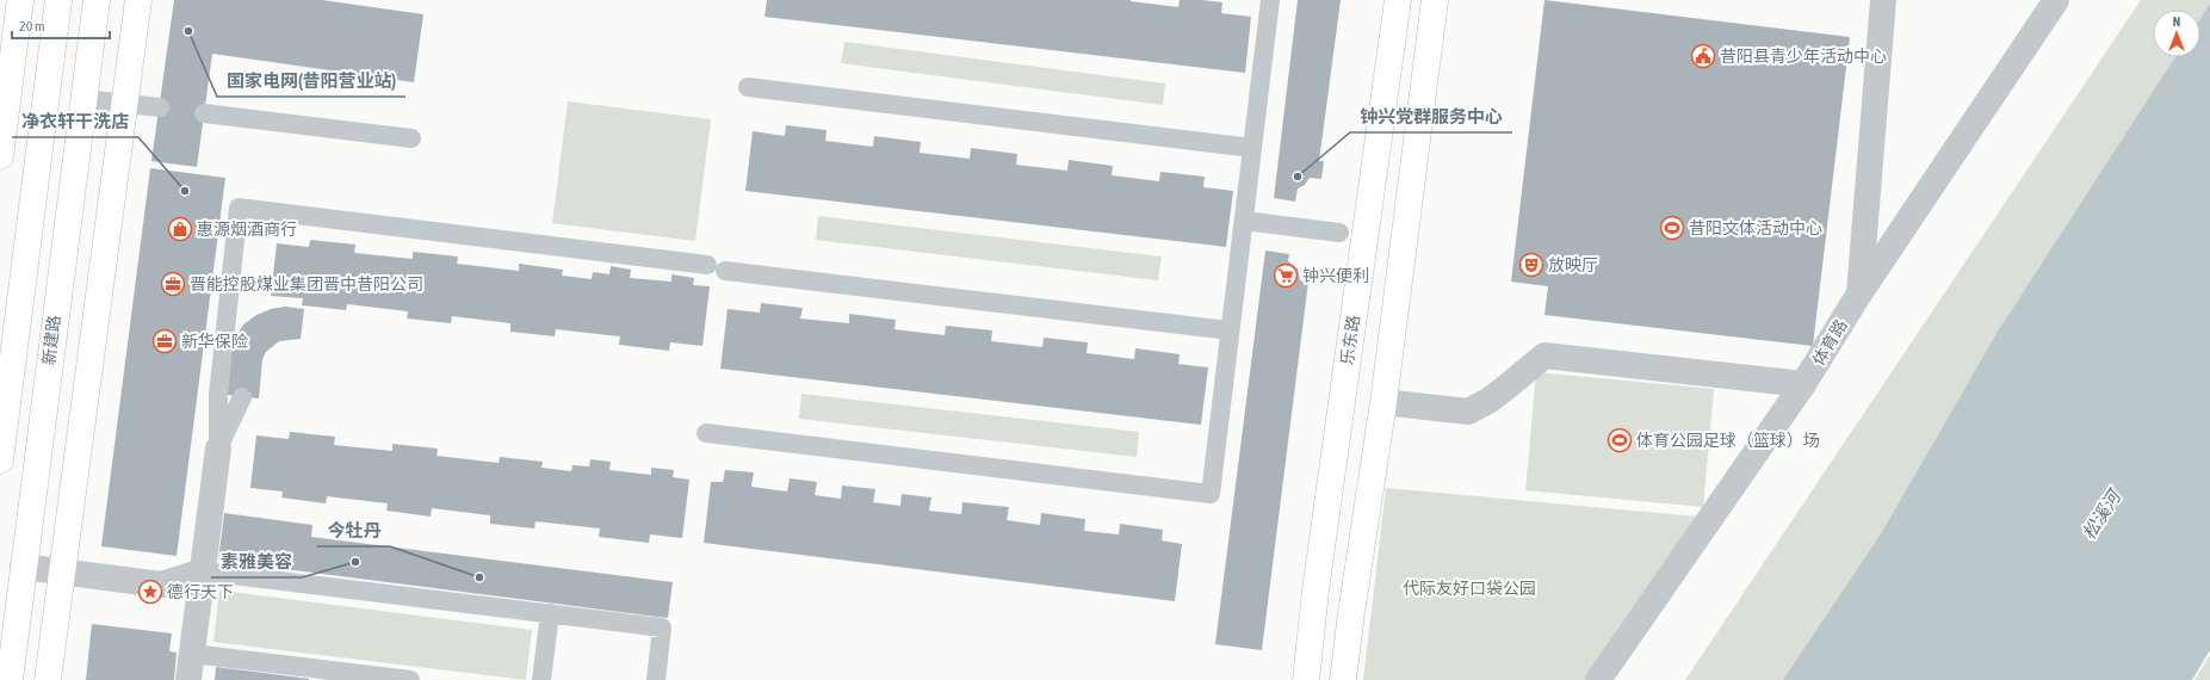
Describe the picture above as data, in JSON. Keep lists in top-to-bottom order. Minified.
{"streets":{"main road":["新建路","乐东路"],"street":["体育路"]},"water":["松溪河"],"parks":["代际友好口袋公园"],"places":{"other":["国家电网(昔阳营业站)","钟兴党群服务中心","净衣轩干洗店","素雅美容","今牡丹"],"public building":["昔阳县青少年活动中心"],"sports":["昔阳文体活动中心","体育公园足球（篮球）场"],"shop":["惠源烟酒商行"],"theatre":["放映厅"],"supermarket":["钟兴便利"],"office":["晋能控股煤业集团晋中昔阳公司","新华保险"],"place":["德行天下"]},"scale_bar":"20 m","north":"top"}
